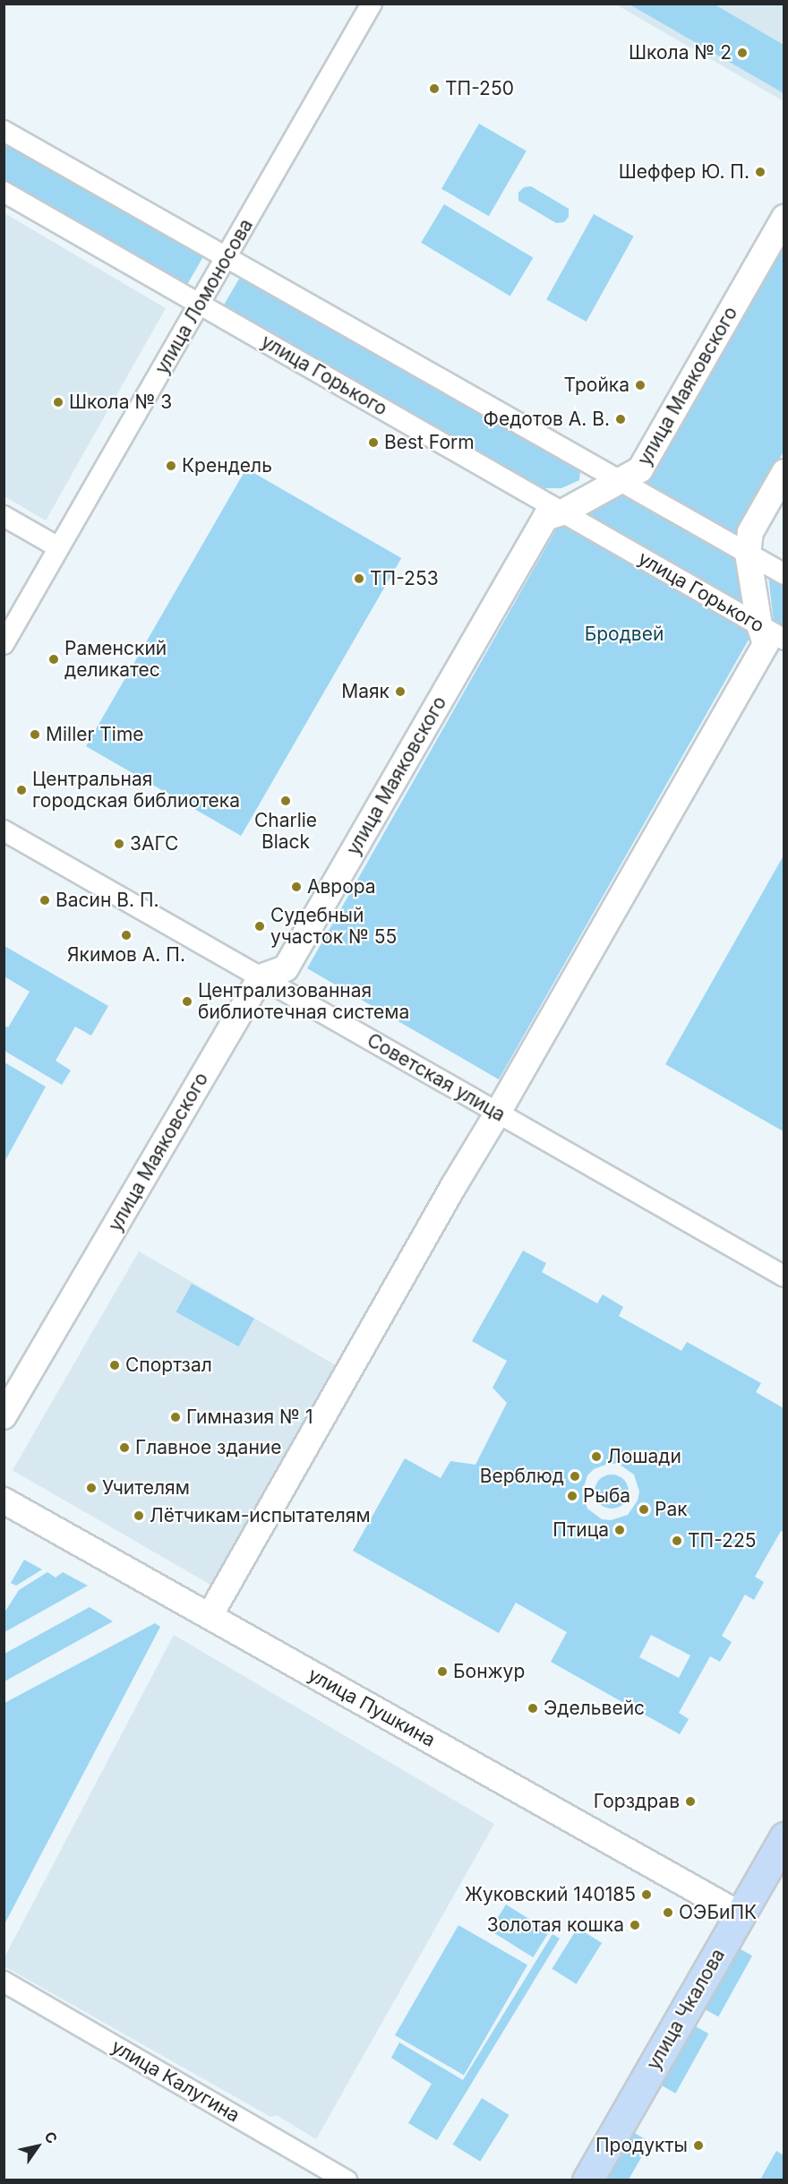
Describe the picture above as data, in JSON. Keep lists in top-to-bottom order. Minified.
{"streets":{"main road":["улица Чкалова"],"street":["улица Ломоносова","улица Горького","улица Маяковского","Советская улица","улица Пушкина","улица Калугина"]},"crossings":[["улица Ломоносова","улица Горького"],["улица Горького","улица Маяковского"],["улица Маяковского","Советская улица"],["улица Пушкина","улица Чкалова"]],"parks":["Бродвей"],"places":["Школа № 2","ТП-250","Шеффер Ю. П.","Тройка","Школа № 3","Федотов А. В.","Best Form","Крендель","ТП-253","Раменский деликатес","Маяк","Miller Time","Центральная городская библиотека","Charlie Black","ЗАГС","Аврора","Васин В. П.","Судебный участок № 55","Якимов А. П.","Централизованная библиотечная система","Спортзал","Гимназия № 1","Главное здание","Лошади","Верблюд","Учителям","Рыба","Рак","Лётчикам-испытателям","Птица","ТП-225","Бонжур","Эдельвейс","Горздрав","Жуковский 140185","ОЭБиПК","Золотая кошка","Продукты"],"north":"top right"}
